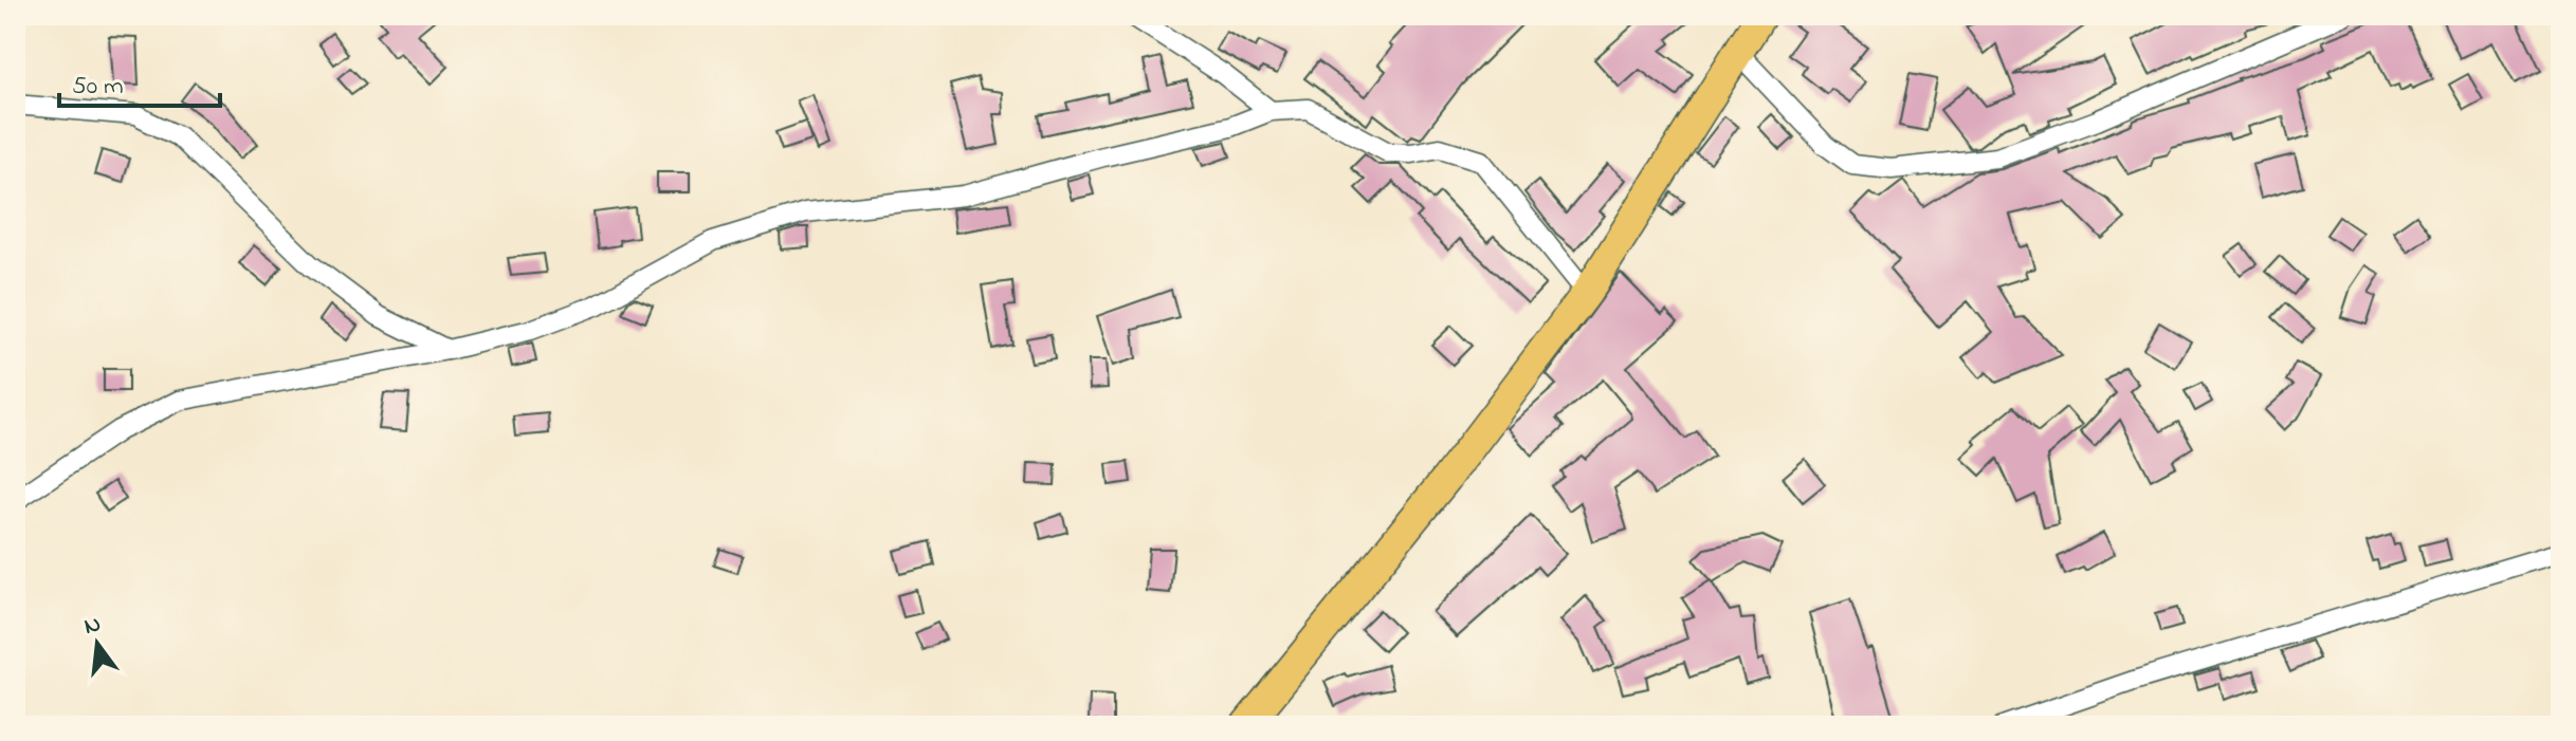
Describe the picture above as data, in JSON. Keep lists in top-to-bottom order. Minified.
{"scale_bar":"50 m","north":"top"}
